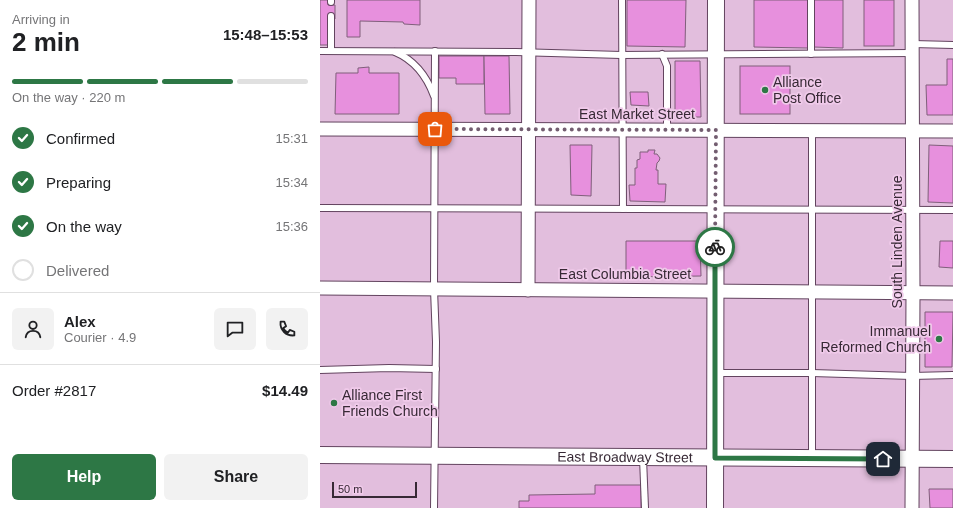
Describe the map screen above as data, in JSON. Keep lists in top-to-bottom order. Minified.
{"streets":{"street":["East Market Street","South Linden Avenue","East Columbia Street","East Broadway Street"]},"crossings":[["East Market Street","South Linden Avenue"],["South Linden Avenue","East Columbia Street"],["South Linden Avenue","East Broadway Street"]],"places":["Alliance Post Office","Immanuel Reformed Church","Alliance First Friends Church"],"scale_bar":"50 m","page":{"heading":["2 min","Arriving in","15:48–15:53"],"panel":["Alex","Courier · 4.9","Order #2817","$14.49"],"bar":"On the way · 220 m","list":[["Confirmed","15:31"],["Preparing","15:34"],["On the way","15:36"],"Delivered"],"buttons":["Help","Share"],"scale":"50 m"}}
